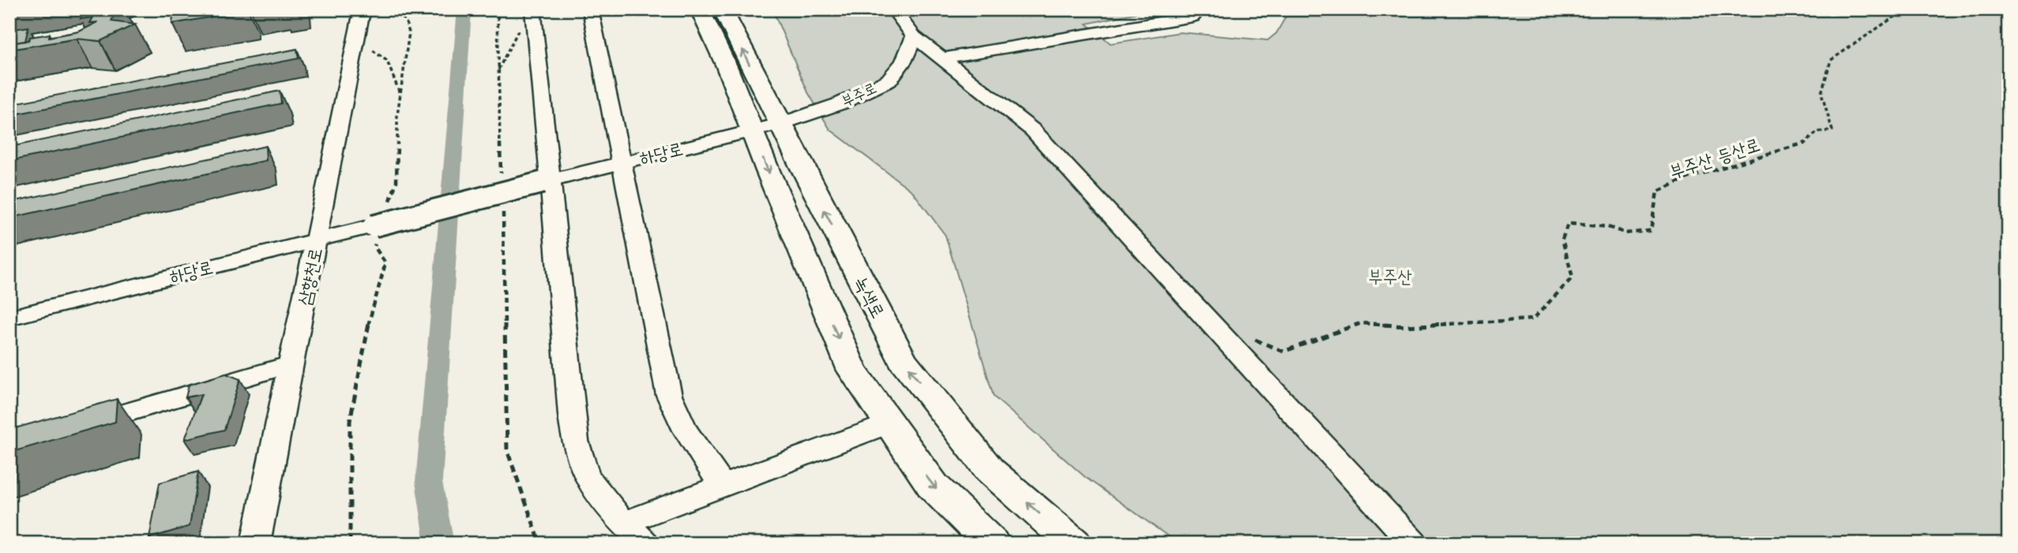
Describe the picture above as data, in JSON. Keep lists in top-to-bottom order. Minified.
{"streets":{"main road":["녹색로"],"street":["부주로","하당로","삼향천로"],"path":["부주산 등산로"]},"crossings":[["부주로","하당로"],["부주로","녹색로"],["하당로","삼향천로"],["하당로","녹색로"]],"parks":["부주산"]}
